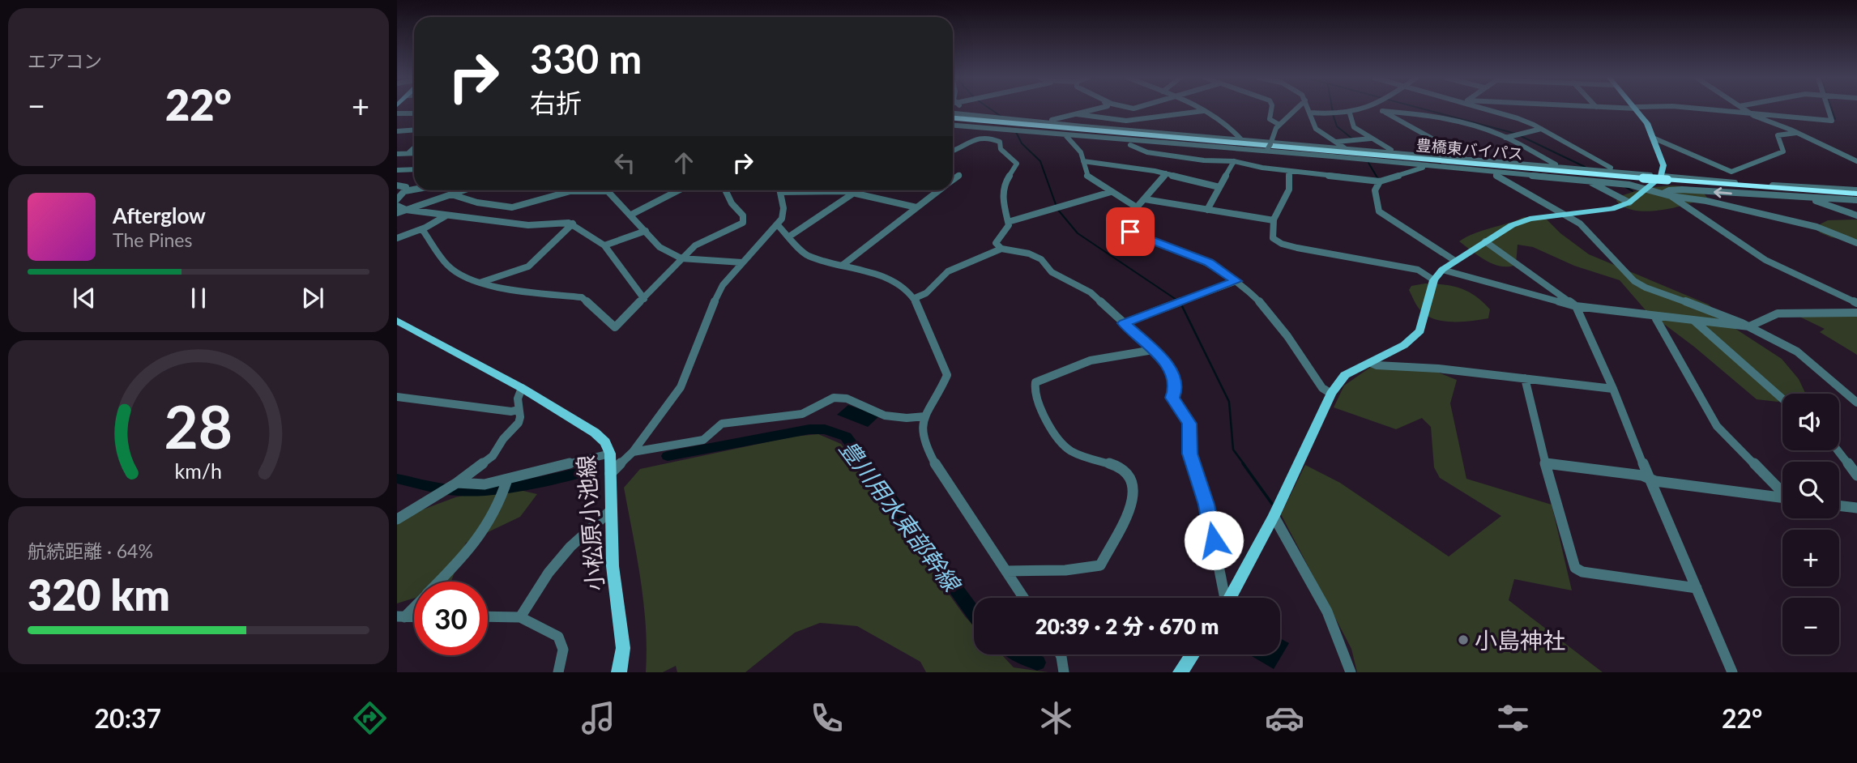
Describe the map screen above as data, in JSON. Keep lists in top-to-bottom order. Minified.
{"streets":{"highway":["豊橋東バイパス"],"main road":["小松原小池線"]},"water":["豊川用水東部幹線"],"places":["小島神社"],"page":{"tile":["エアコン",["航続距離 · 64%","320 km"]],"turn":["330 m","右折"],"heat":["−","22°","+"],"song":["Afterglow","The Pines"],"map_buttons":["+","−"],"limit":"30","trip":"20:39 · 2 分 · 670 m","tabs":["20:37","22°"],"gauge":["28","km/h"]}}
